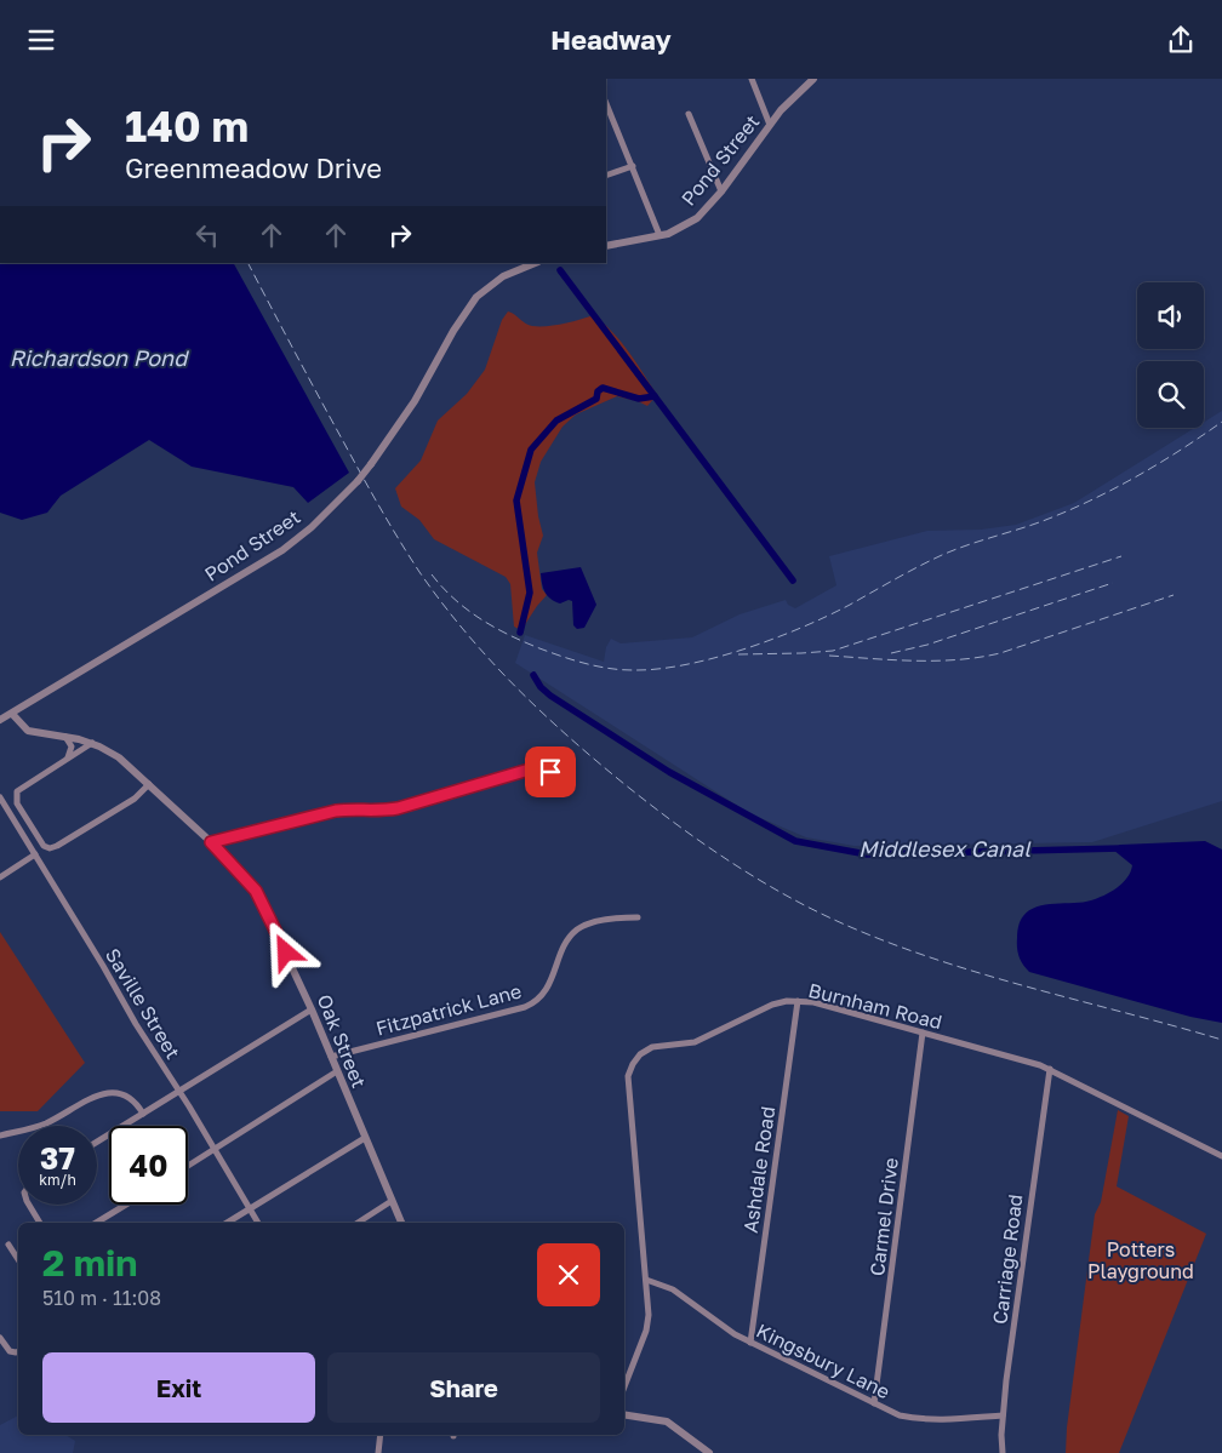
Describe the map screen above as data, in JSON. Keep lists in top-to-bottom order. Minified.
{"streets":{"street":["Pond Street","Saville Street","Burnham Road","Fitzpatrick Lane","Oak Street","Ashdale Road","Carmel Drive","Carriage Road","Kingsbury Lane"]},"crossings":[["Pond Street","Oak Street"],["Burnham Road","Ashdale Road"],["Burnham Road","Carmel Drive"],["Burnham Road","Carriage Road"],["Burnham Road","Kingsbury Lane"],["Fitzpatrick Lane","Oak Street"],["Ashdale Road","Kingsbury Lane"],["Carmel Drive","Kingsbury Lane"],["Carriage Road","Kingsbury Lane"]],"water":["Richardson Pond","Middlesex Canal"],"parks":["Potters Playground"],"page":{"header":"Headway","turn":["140 m","Greenmeadow Drive"],"speed":"37 km/h","limit":"40","heading":["2 min","510 m · 11:08"],"buttons":["Exit","Share"]}}
